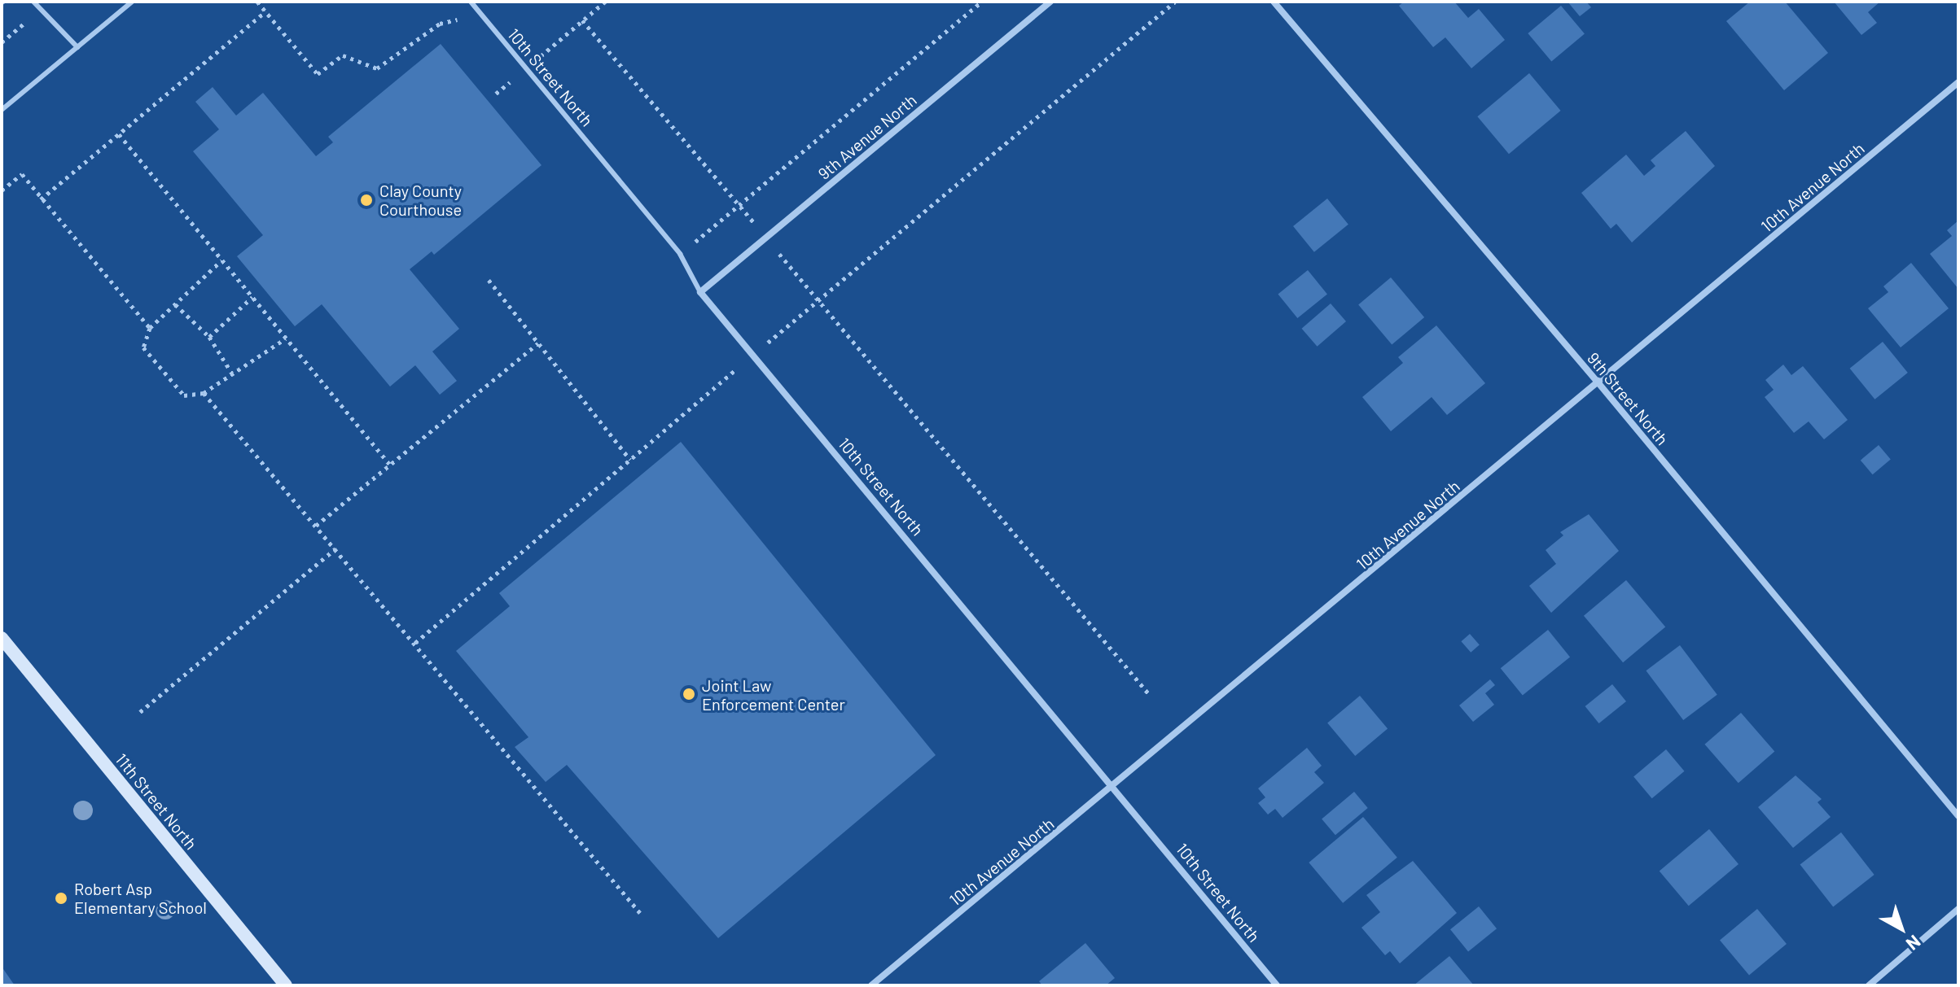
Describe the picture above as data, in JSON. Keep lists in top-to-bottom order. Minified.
{"streets":{"street":["10th Street North","9th Avenue North","10th Avenue North","9th Street North","11th Street North"]},"crossings":[["10th Street North","9th Avenue North"],["10th Street North","10th Avenue North"],["10th Avenue North","9th Street North"]],"places":["Clay County Courthouse","Joint Law Enforcement Center","Robert Asp Elementary School"],"north":"bottom right"}
